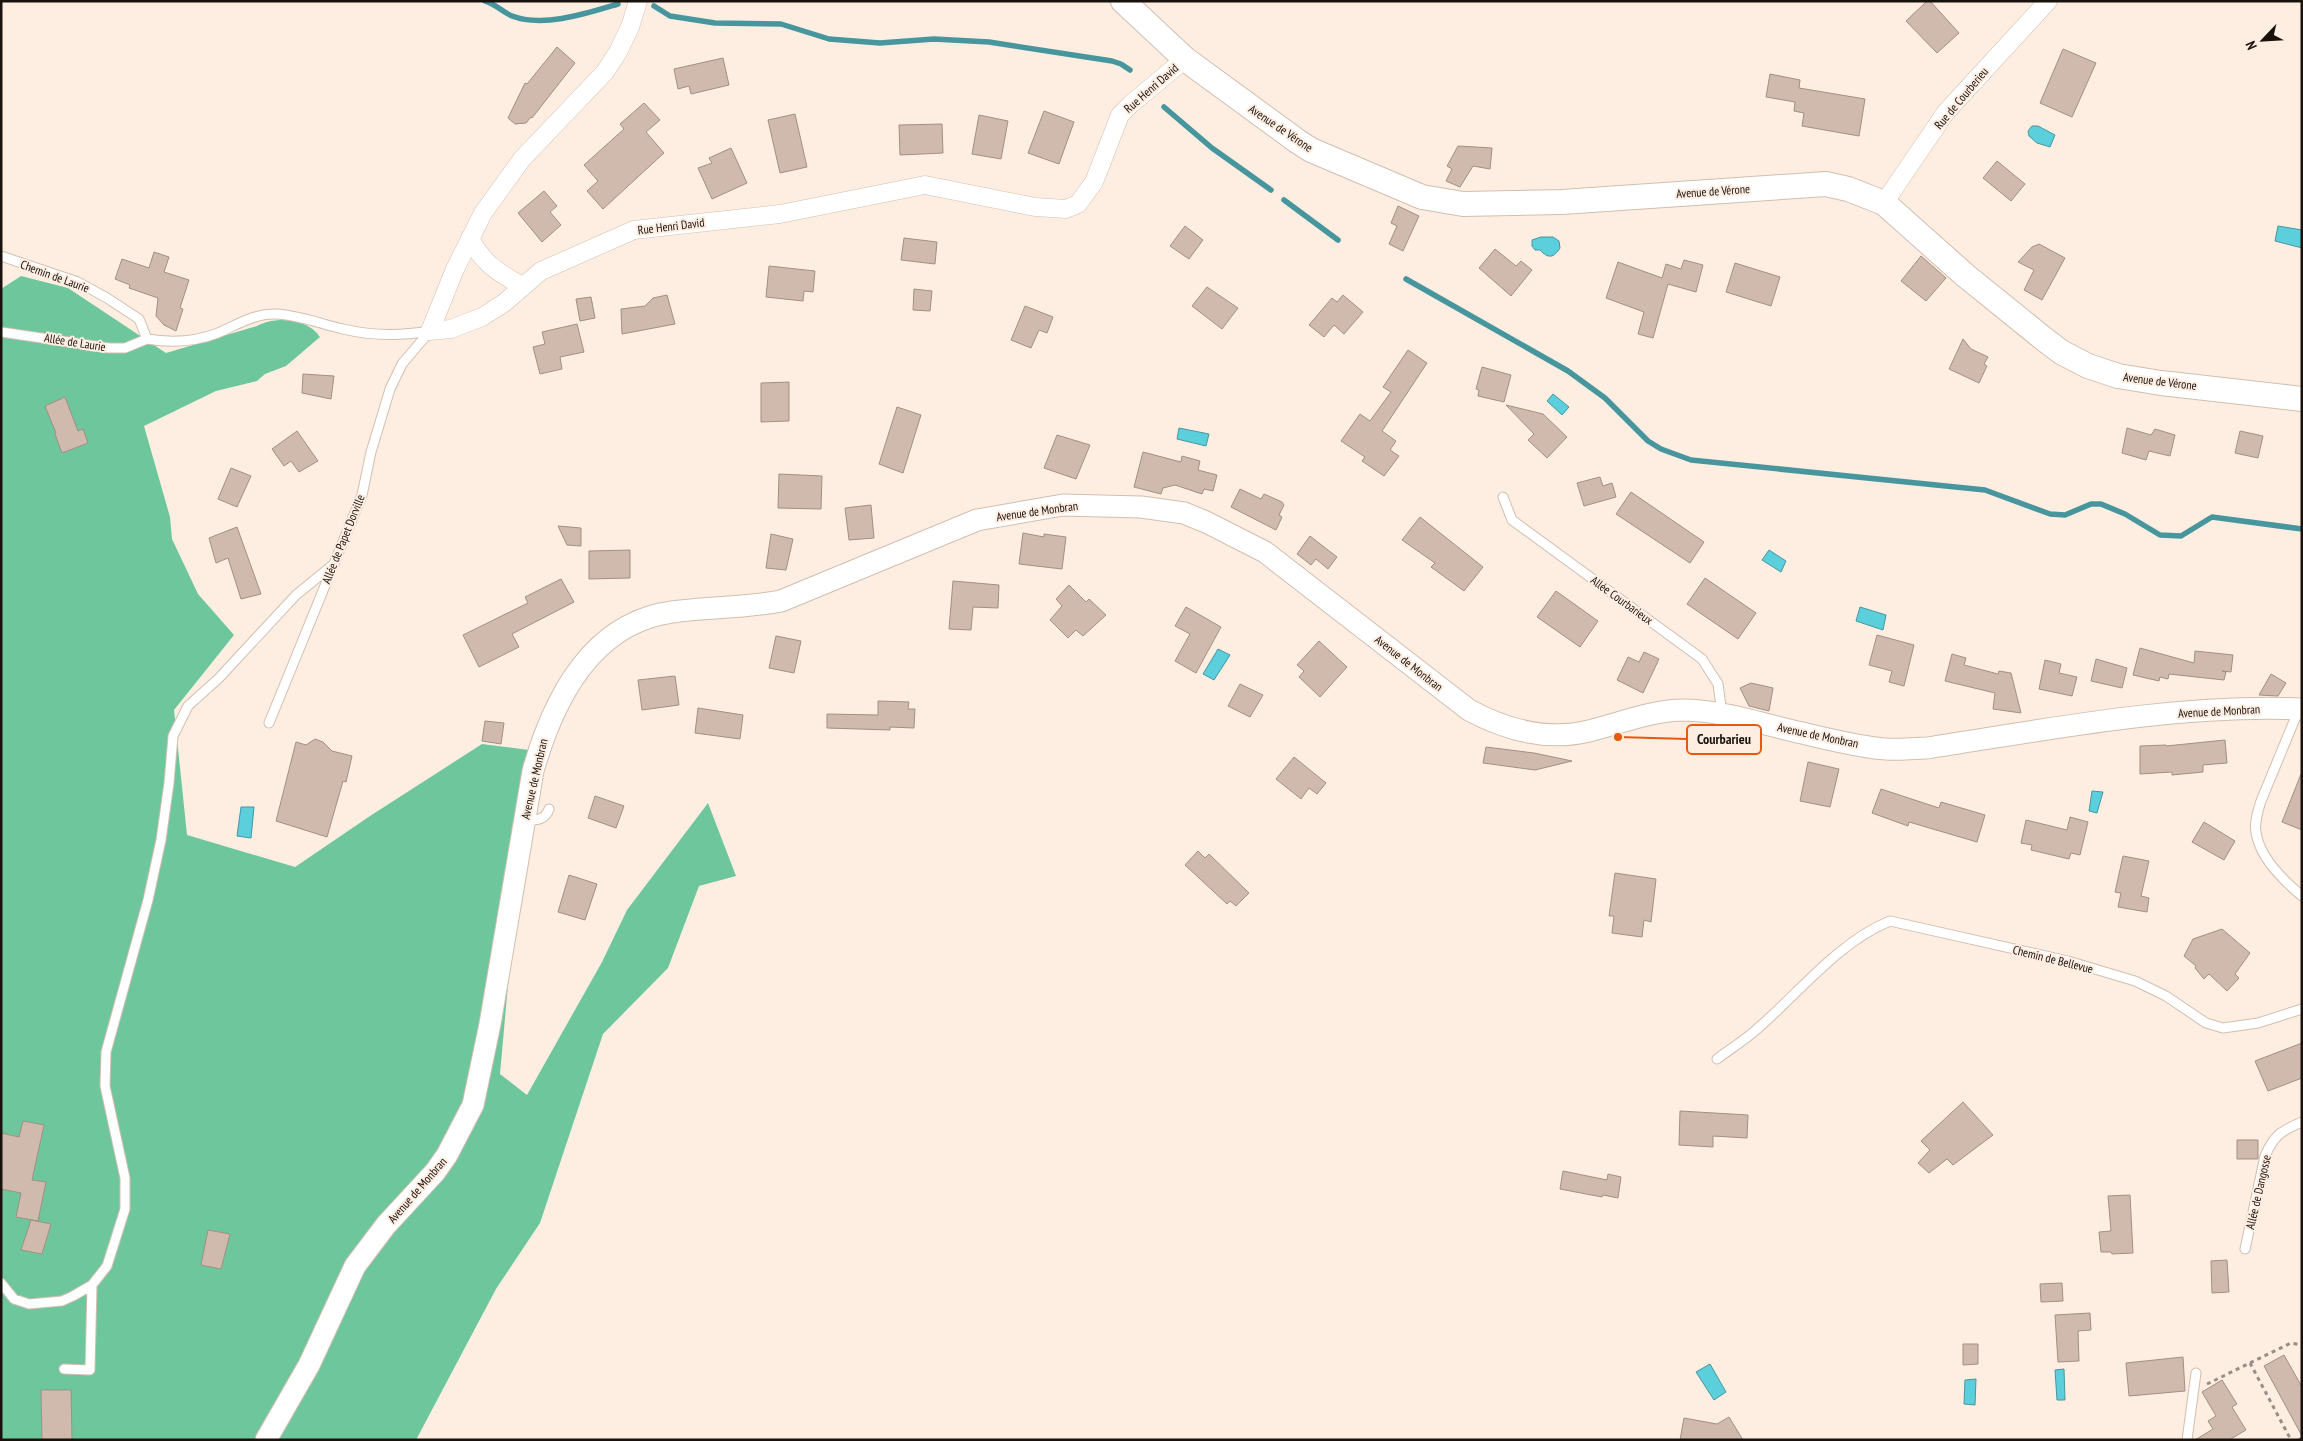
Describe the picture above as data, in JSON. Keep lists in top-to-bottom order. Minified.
{"streets":{"main road":["Avenue de Vérone"],"street":["Rue Henri David","Rue de Courberieu","Avenue de Monbran"],"lane":["Chemin de Laurie","Allée de Laurie","Allée de Papet Dorville","Allée Courbarieux","Chemin de Bellevue","Allée de Dangosse"]},"crossings":[["Rue Henri David","Avenue de Vérone"],["Rue Henri David","Allée de Papet Dorville"],["Rue de Courberieu","Avenue de Vérone"],["Chemin de Laurie","Allée de Laurie"],["Avenue de Monbran","Allée Courbarieux"]],"places":["Courbarieu"],"north":"bottom left"}
